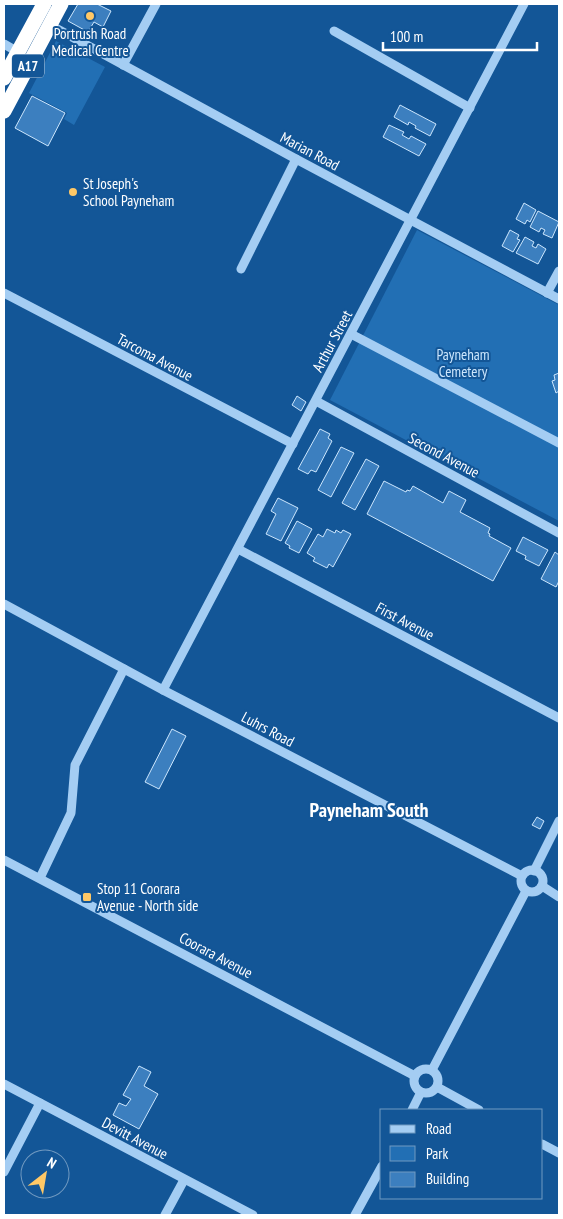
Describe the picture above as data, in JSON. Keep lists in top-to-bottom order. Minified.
{"streets":{"highway":["A17"],"street":["Marian Road","Arthur Street","Tarcoma Avenue","Second Avenue","First Avenue","Luhrs Road","Coorara Avenue","Devitt Avenue"]},"crossings":[["A17","Marian Road"],["Marian Road","Arthur Street"],["Arthur Street","Tarcoma Avenue"],["Arthur Street","Second Avenue"],["Arthur Street","First Avenue"],["Arthur Street","Luhrs Road"]],"districts":["Payneham South"],"parks":["Payneham Cemetery"],"places":{"other":["Portrush Road Medical Centre","St Joseph's School Payneham"],"transit":["Stop 11 Coorara Avenue - North side"]},"legend":["Road","Park","Building"],"scale_bar":"100 m","north":"top right"}
